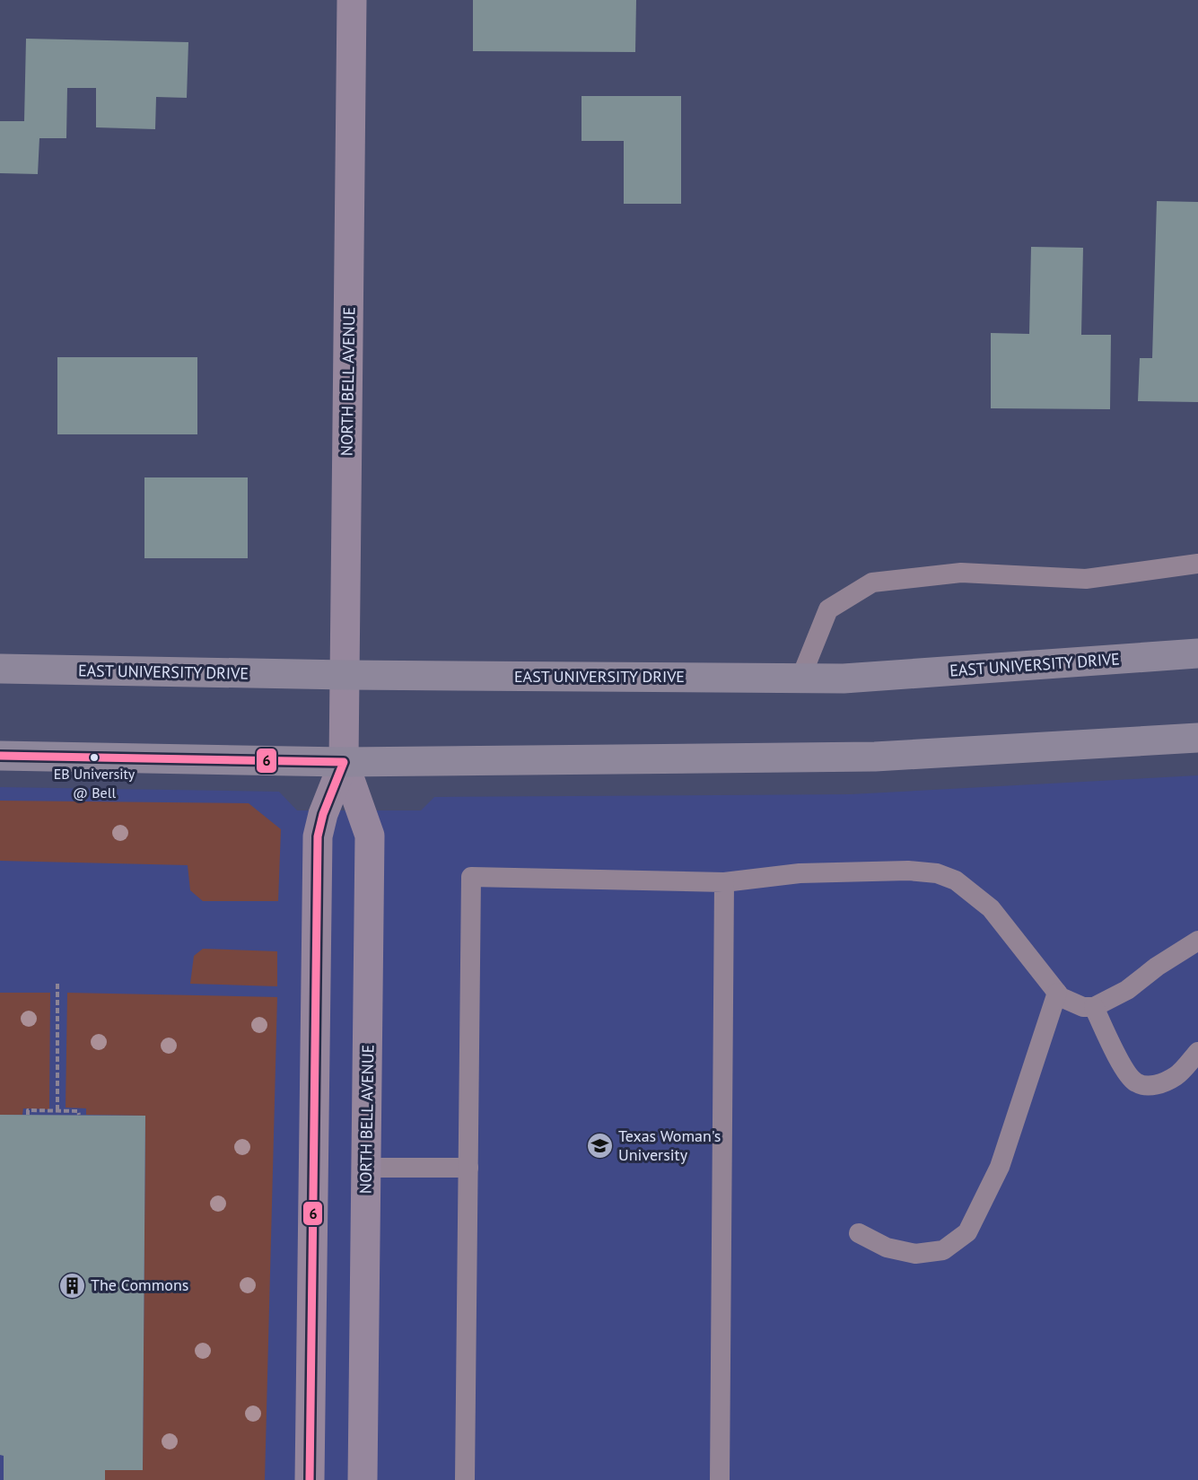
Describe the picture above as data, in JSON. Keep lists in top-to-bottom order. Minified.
{"streets":{"main road":["NORTH BELL AVENUE","EAST UNIVERSITY DRIVE"]},"crossings":[["NORTH BELL AVENUE","EAST UNIVERSITY DRIVE"]],"places":{"other":["EB University @ Bell"],"school or university":["Texas Woman's University"],"building":["The Commons"]},"lines":["transit line 6"]}
